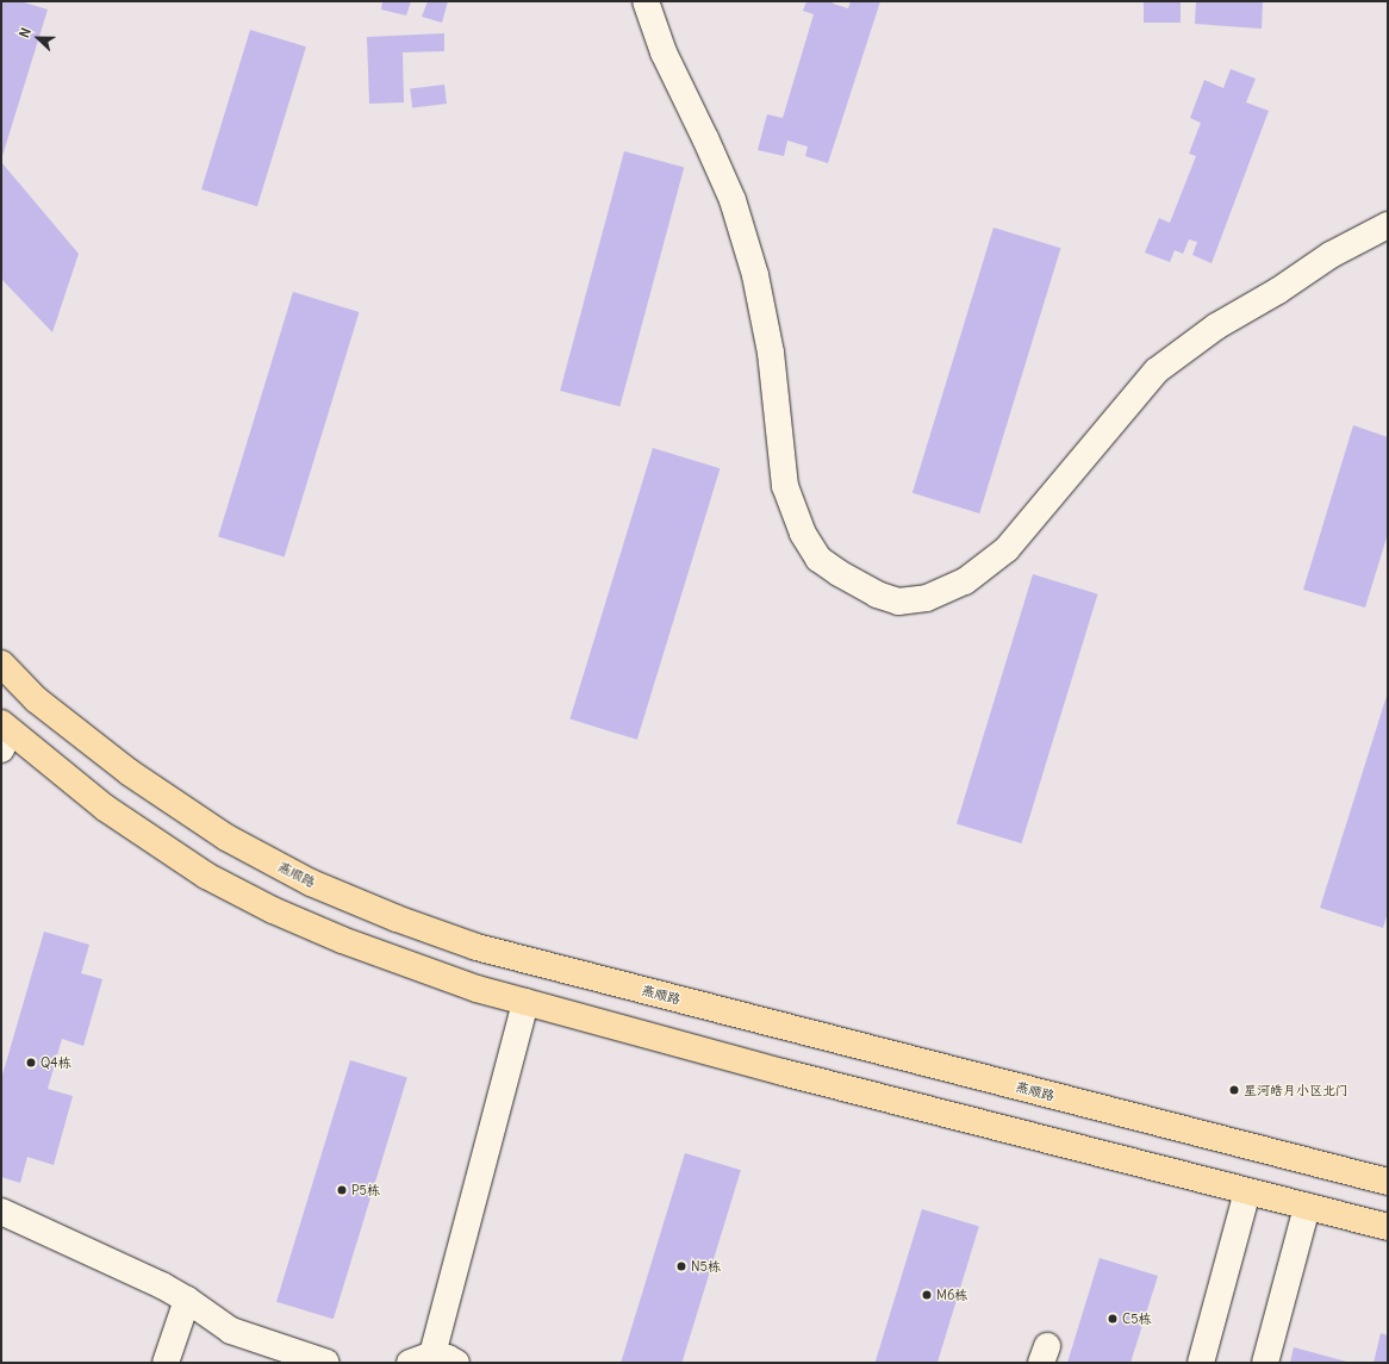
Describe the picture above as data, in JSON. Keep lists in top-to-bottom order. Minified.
{"streets":{"main road":["燕顺路"]},"places":["Q4栋","星河皓月小区北门","P5栋","N5栋","M6栋","C5栋"],"north":"left"}
